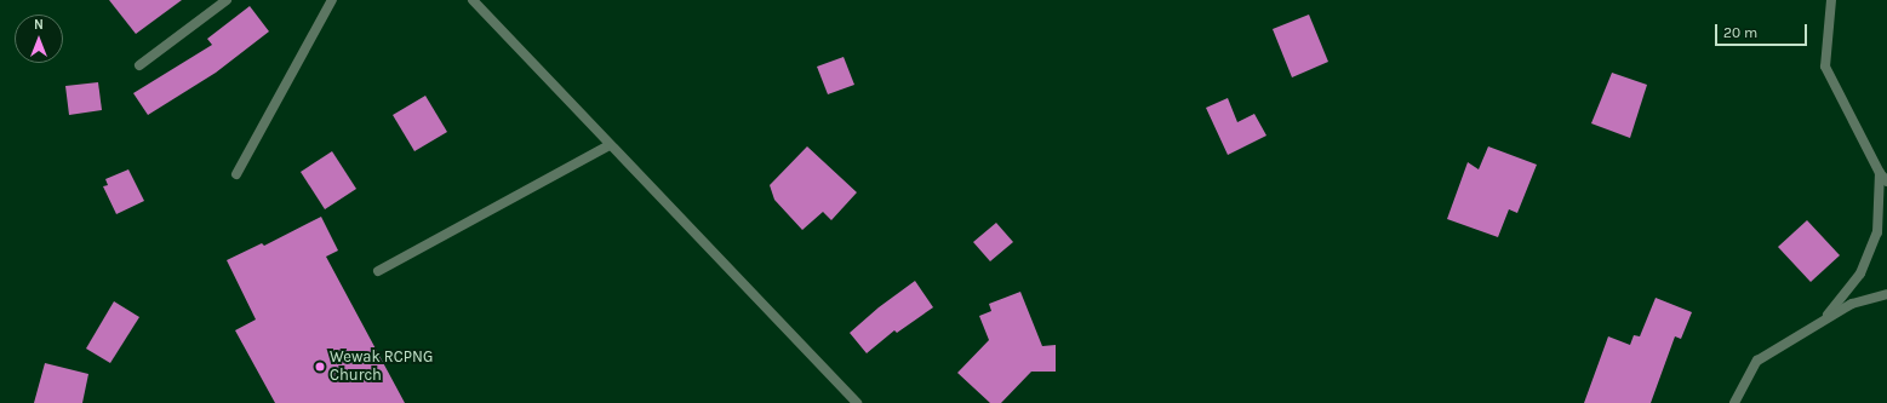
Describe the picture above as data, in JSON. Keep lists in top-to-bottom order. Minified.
{"places":["Wewak RCPNG Church"],"scale_bar":"20 m","north":"top"}
